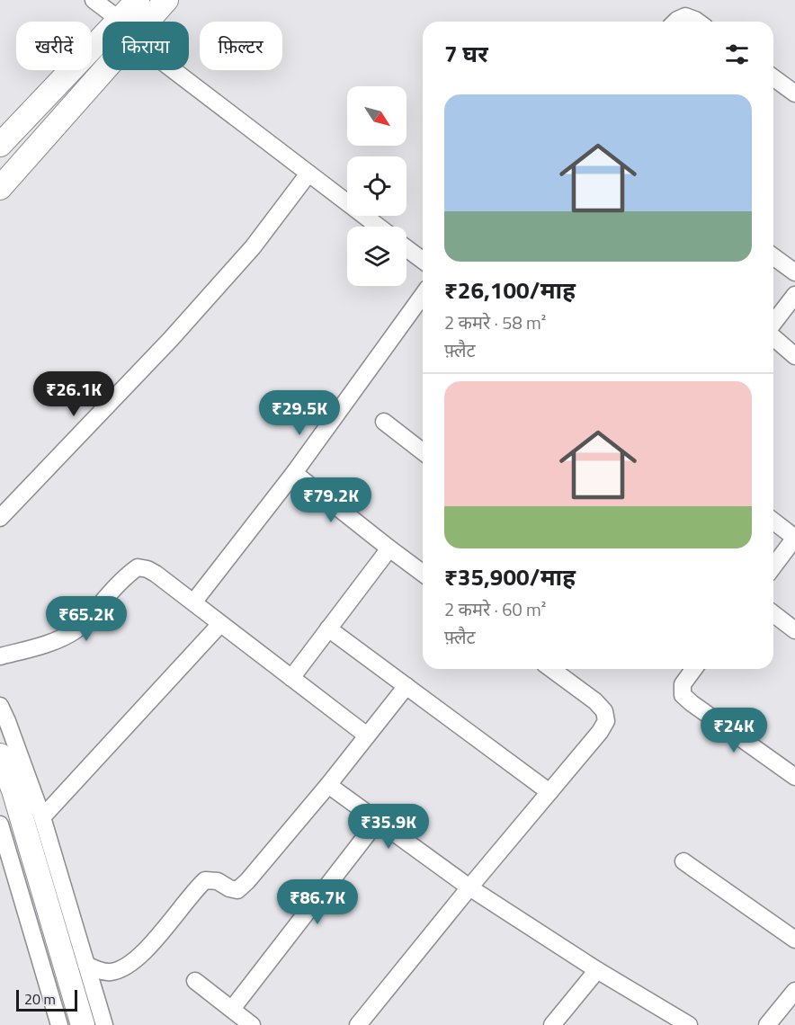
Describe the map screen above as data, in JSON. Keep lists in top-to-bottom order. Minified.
{"scale_bar":"20 m","north":"bottom right","page":{"chip":["खरीदें","किराया","फ़िल्टर"],"heading":"7 घर","list":[{"name":"₹26,100/माह","note":"2 कमरे · 58 m² · फ़्लैट"},{"name":"₹35,900/माह","note":"2 कमरे · 60 m² · फ़्लैट"}],"price":["₹26.1K","₹29.5K","₹79.2K","₹65.2K","₹24K","₹35.9K","₹86.7K"],"scale":"20 m"}}
